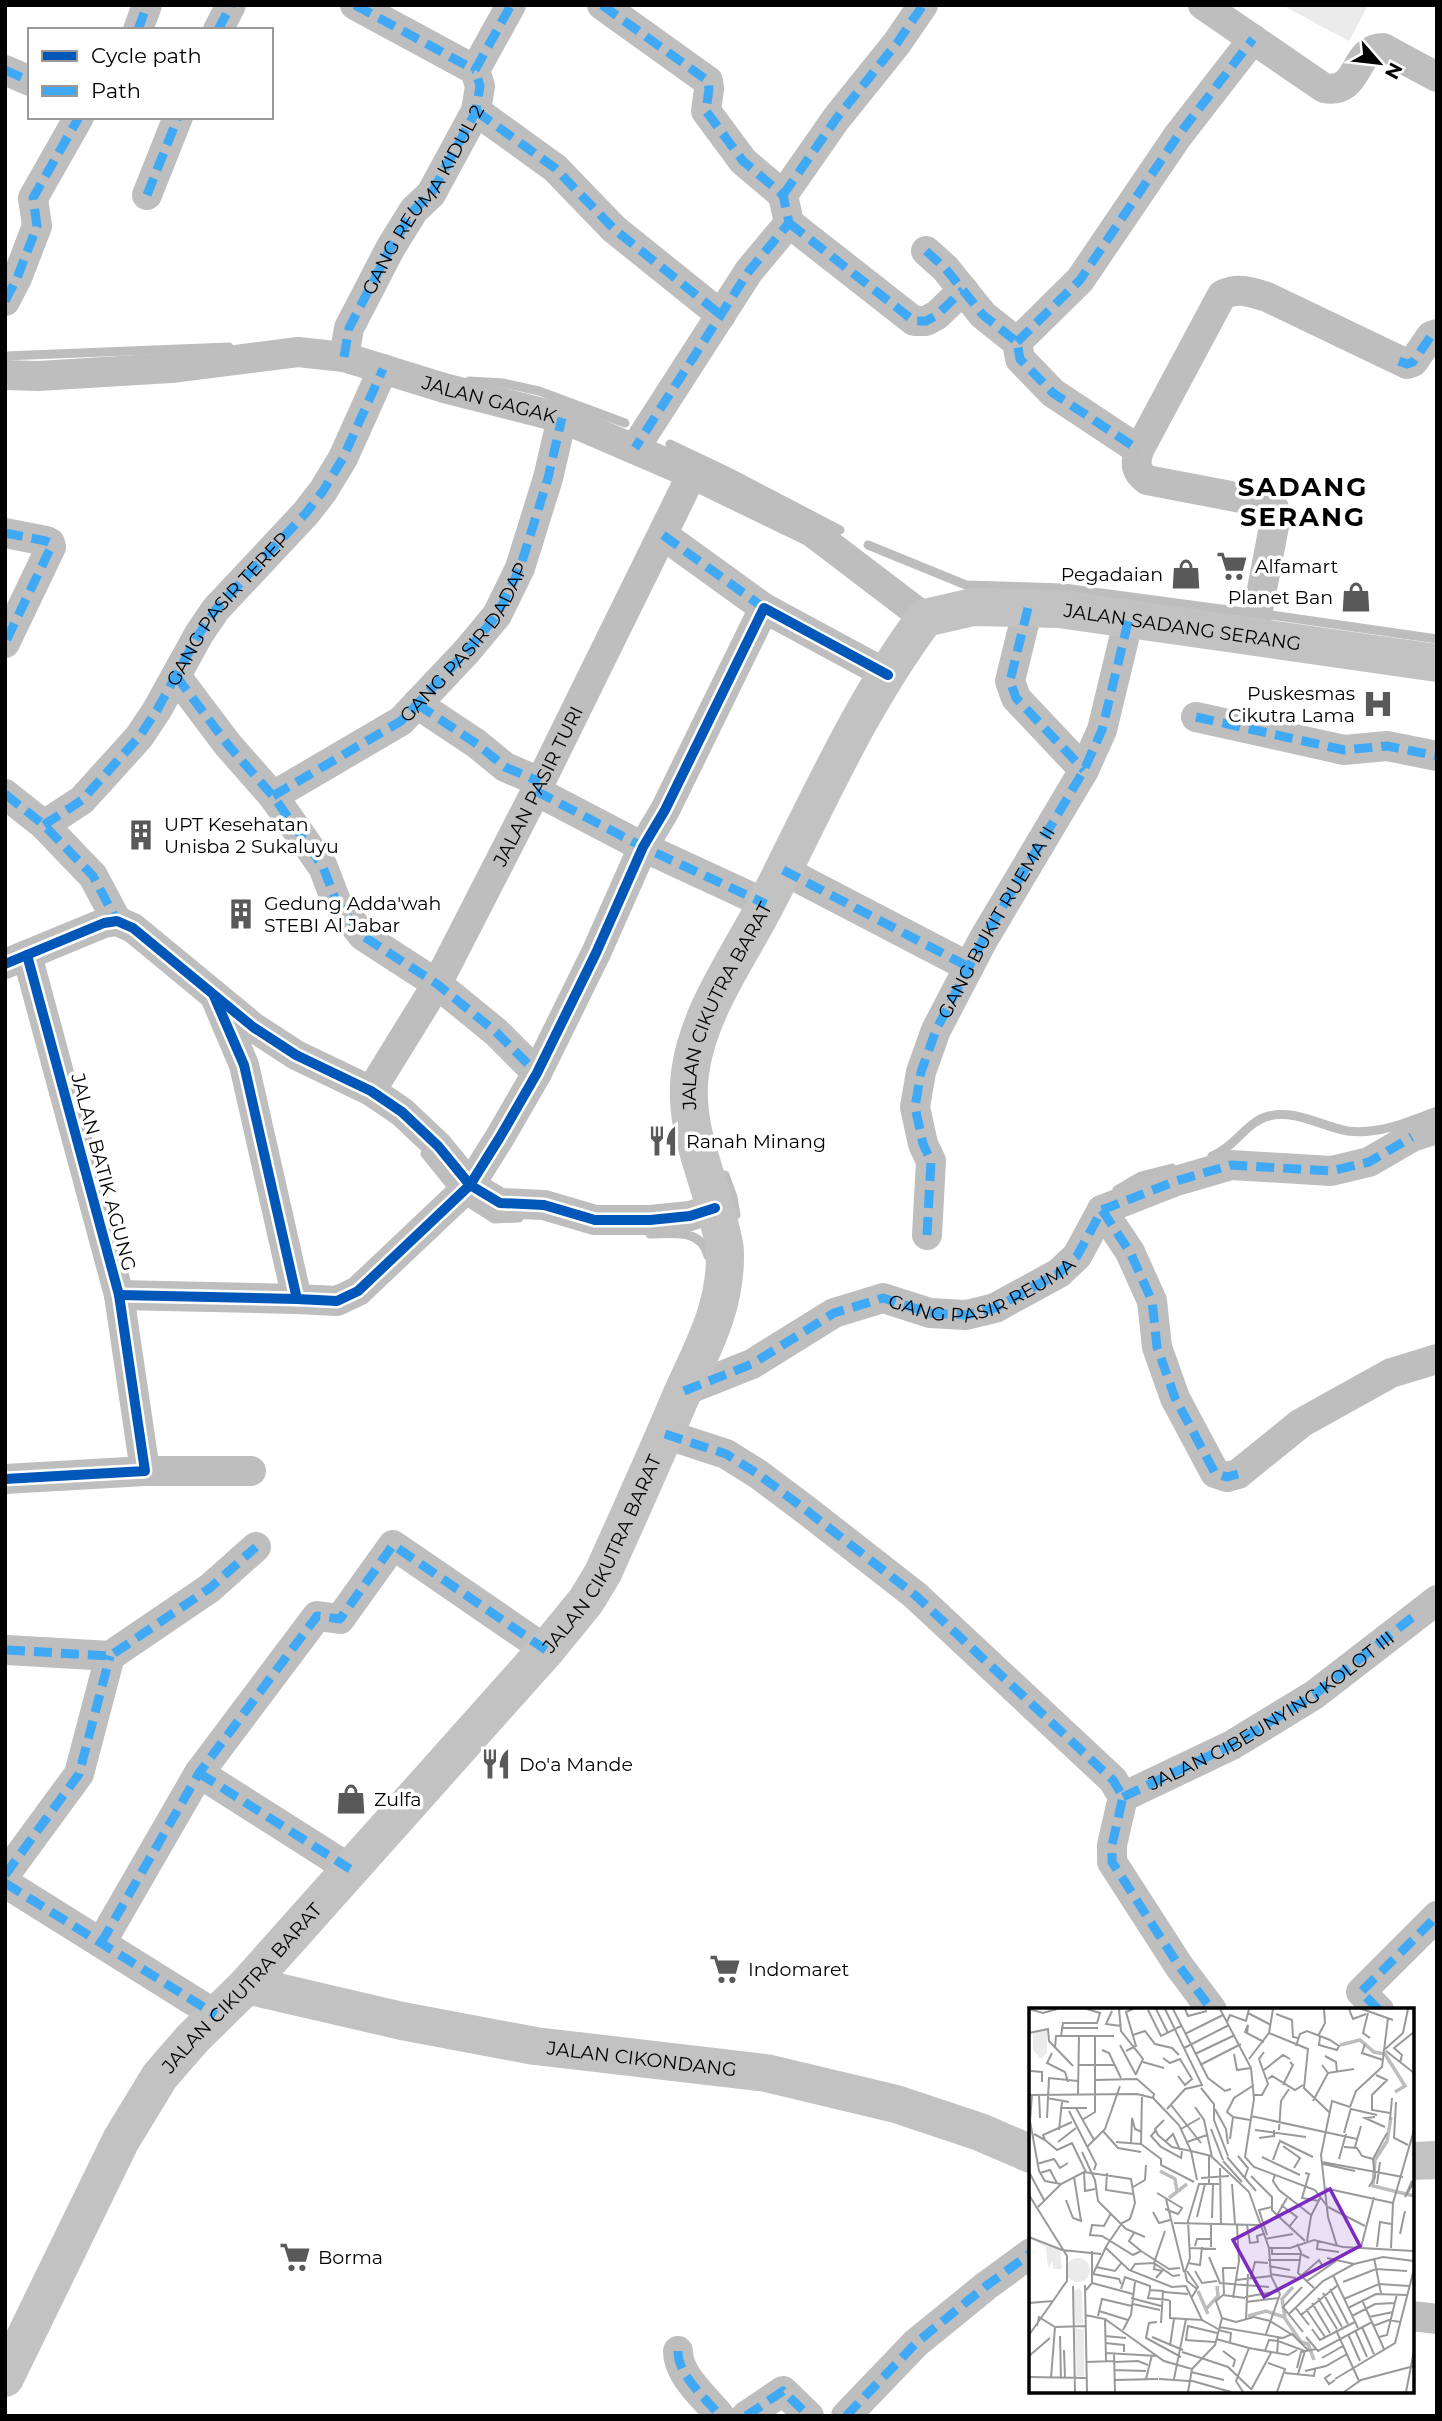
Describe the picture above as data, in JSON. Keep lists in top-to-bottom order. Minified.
{"streets":{"main road":["JALAN SADANG SERANG","JALAN CIKUTRA BARAT","JALAN CIKONDANG"],"street":["GANG REUMA KIDUL 2","JALAN GAGAK","GANG PASIR TEREP","GANG PASIR DADAP","JALAN PASIR TURI","GANG BUKIT RUEMA II","JALAN BATIK AGUNG","GANG PASIR REUMA","JALAN CIBEUNYING KOLOT III"]},"crossings":[["GANG REUMA KIDUL 2","JALAN GAGAK"],["JALAN GAGAK","GANG PASIR TEREP"],["JALAN GAGAK","JALAN SADANG SERANG"],["JALAN GAGAK","GANG PASIR DADAP"],["JALAN GAGAK","JALAN PASIR TURI"],["JALAN GAGAK","JALAN CIKUTRA BARAT"],["JALAN SADANG SERANG","GANG BUKIT RUEMA II"],["JALAN SADANG SERANG","JALAN CIKUTRA BARAT"],["JALAN CIKUTRA BARAT","GANG PASIR REUMA"],["JALAN CIKUTRA BARAT","JALAN CIKONDANG"]],"districts":["SADANG SERANG"],"places":{"supermarket":["Alfamart","Indomaret","Borma"],"shop":["Pegadaian","Planet Ban","Zulfa"],"hospital":["Puskesmas Cikutra Lama"],"building":["UPT Kesehatan Unisba 2 Sukaluyu","Gedung Adda'wah STEBI Al Jabar"],"restaurant":["Ranah Minang","Do'a Mande"]},"legend":["Cycle path","Path"],"north":"bottom right"}
